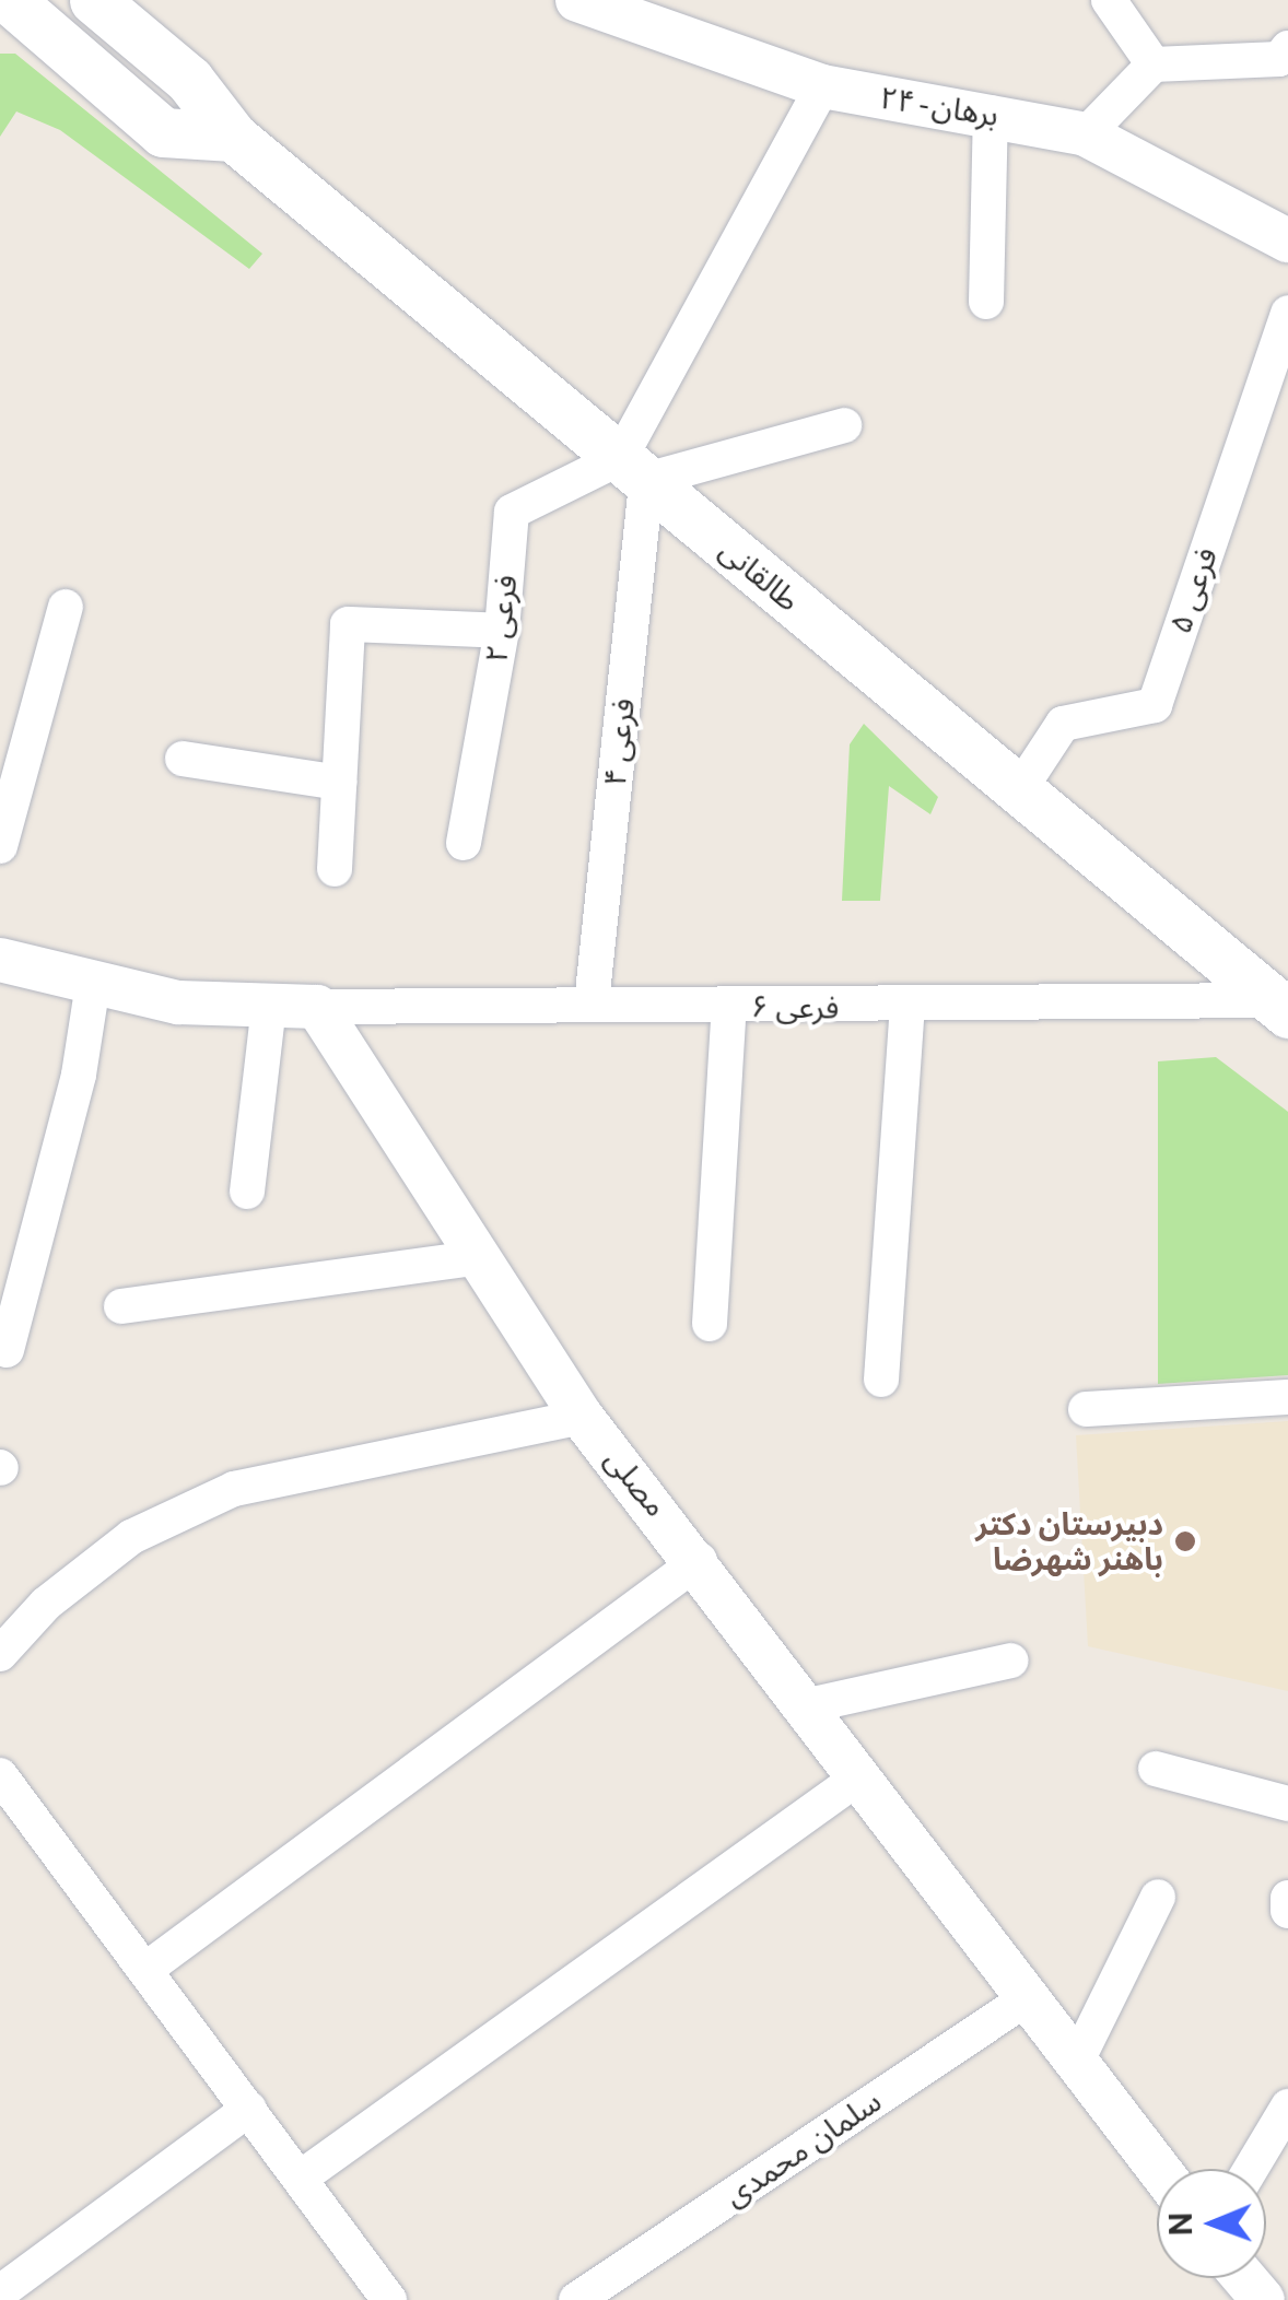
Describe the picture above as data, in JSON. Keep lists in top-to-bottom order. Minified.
{"streets":{"main road":["طالقانی"],"street":["۲۴ - برهان","فرعی ۵","فرعی ۲","فرعی ۴","فرعی ۶","مصلی","سلمان محمدی"]},"crossings":[["طالقانی","فرعی ۵"],["طالقانی","فرعی ۲"],["طالقانی","فرعی ۴"],["طالقانی","فرعی ۶"],["فرعی ۲","فرعی ۴"],["فرعی ۴","فرعی ۶"],["فرعی ۶","مصلی"],["مصلی","سلمان محمدی"]],"places":["دبیرستان دکتر باهنر شهرضا"],"north":"left"}
